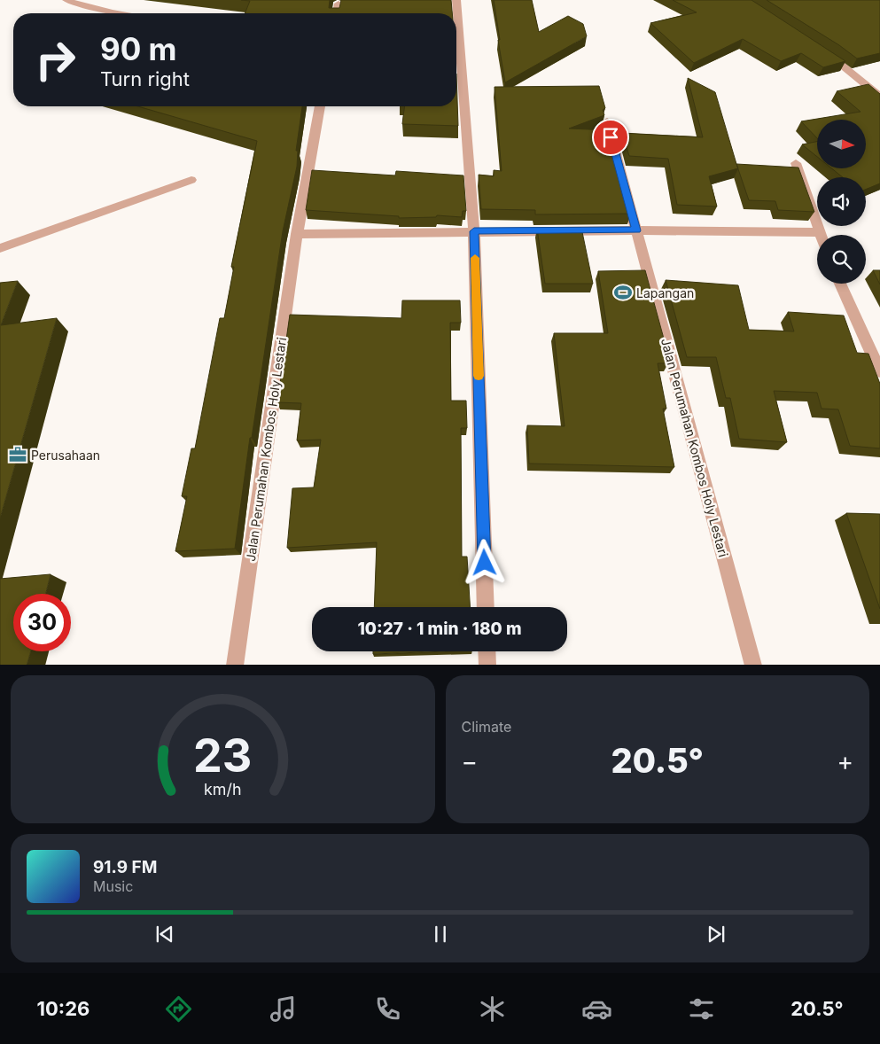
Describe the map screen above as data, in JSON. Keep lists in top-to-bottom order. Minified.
{"streets":{"street":["Jalan Perumahan Kombos Holy Lestari"]},"places":{"sports":["Lapangan"],"office":["Perusahaan"]},"north":"right","page":{"turn":["90 m","Turn right"],"limit":"30","trip":"10:27 · 1 min · 180 m","tile":"Climate","heat":["−","20.5°","+"],"song":["91.9 FM","Music"],"tabs":["10:26","20.5°"],"gauge":["23","km/h"]}}
